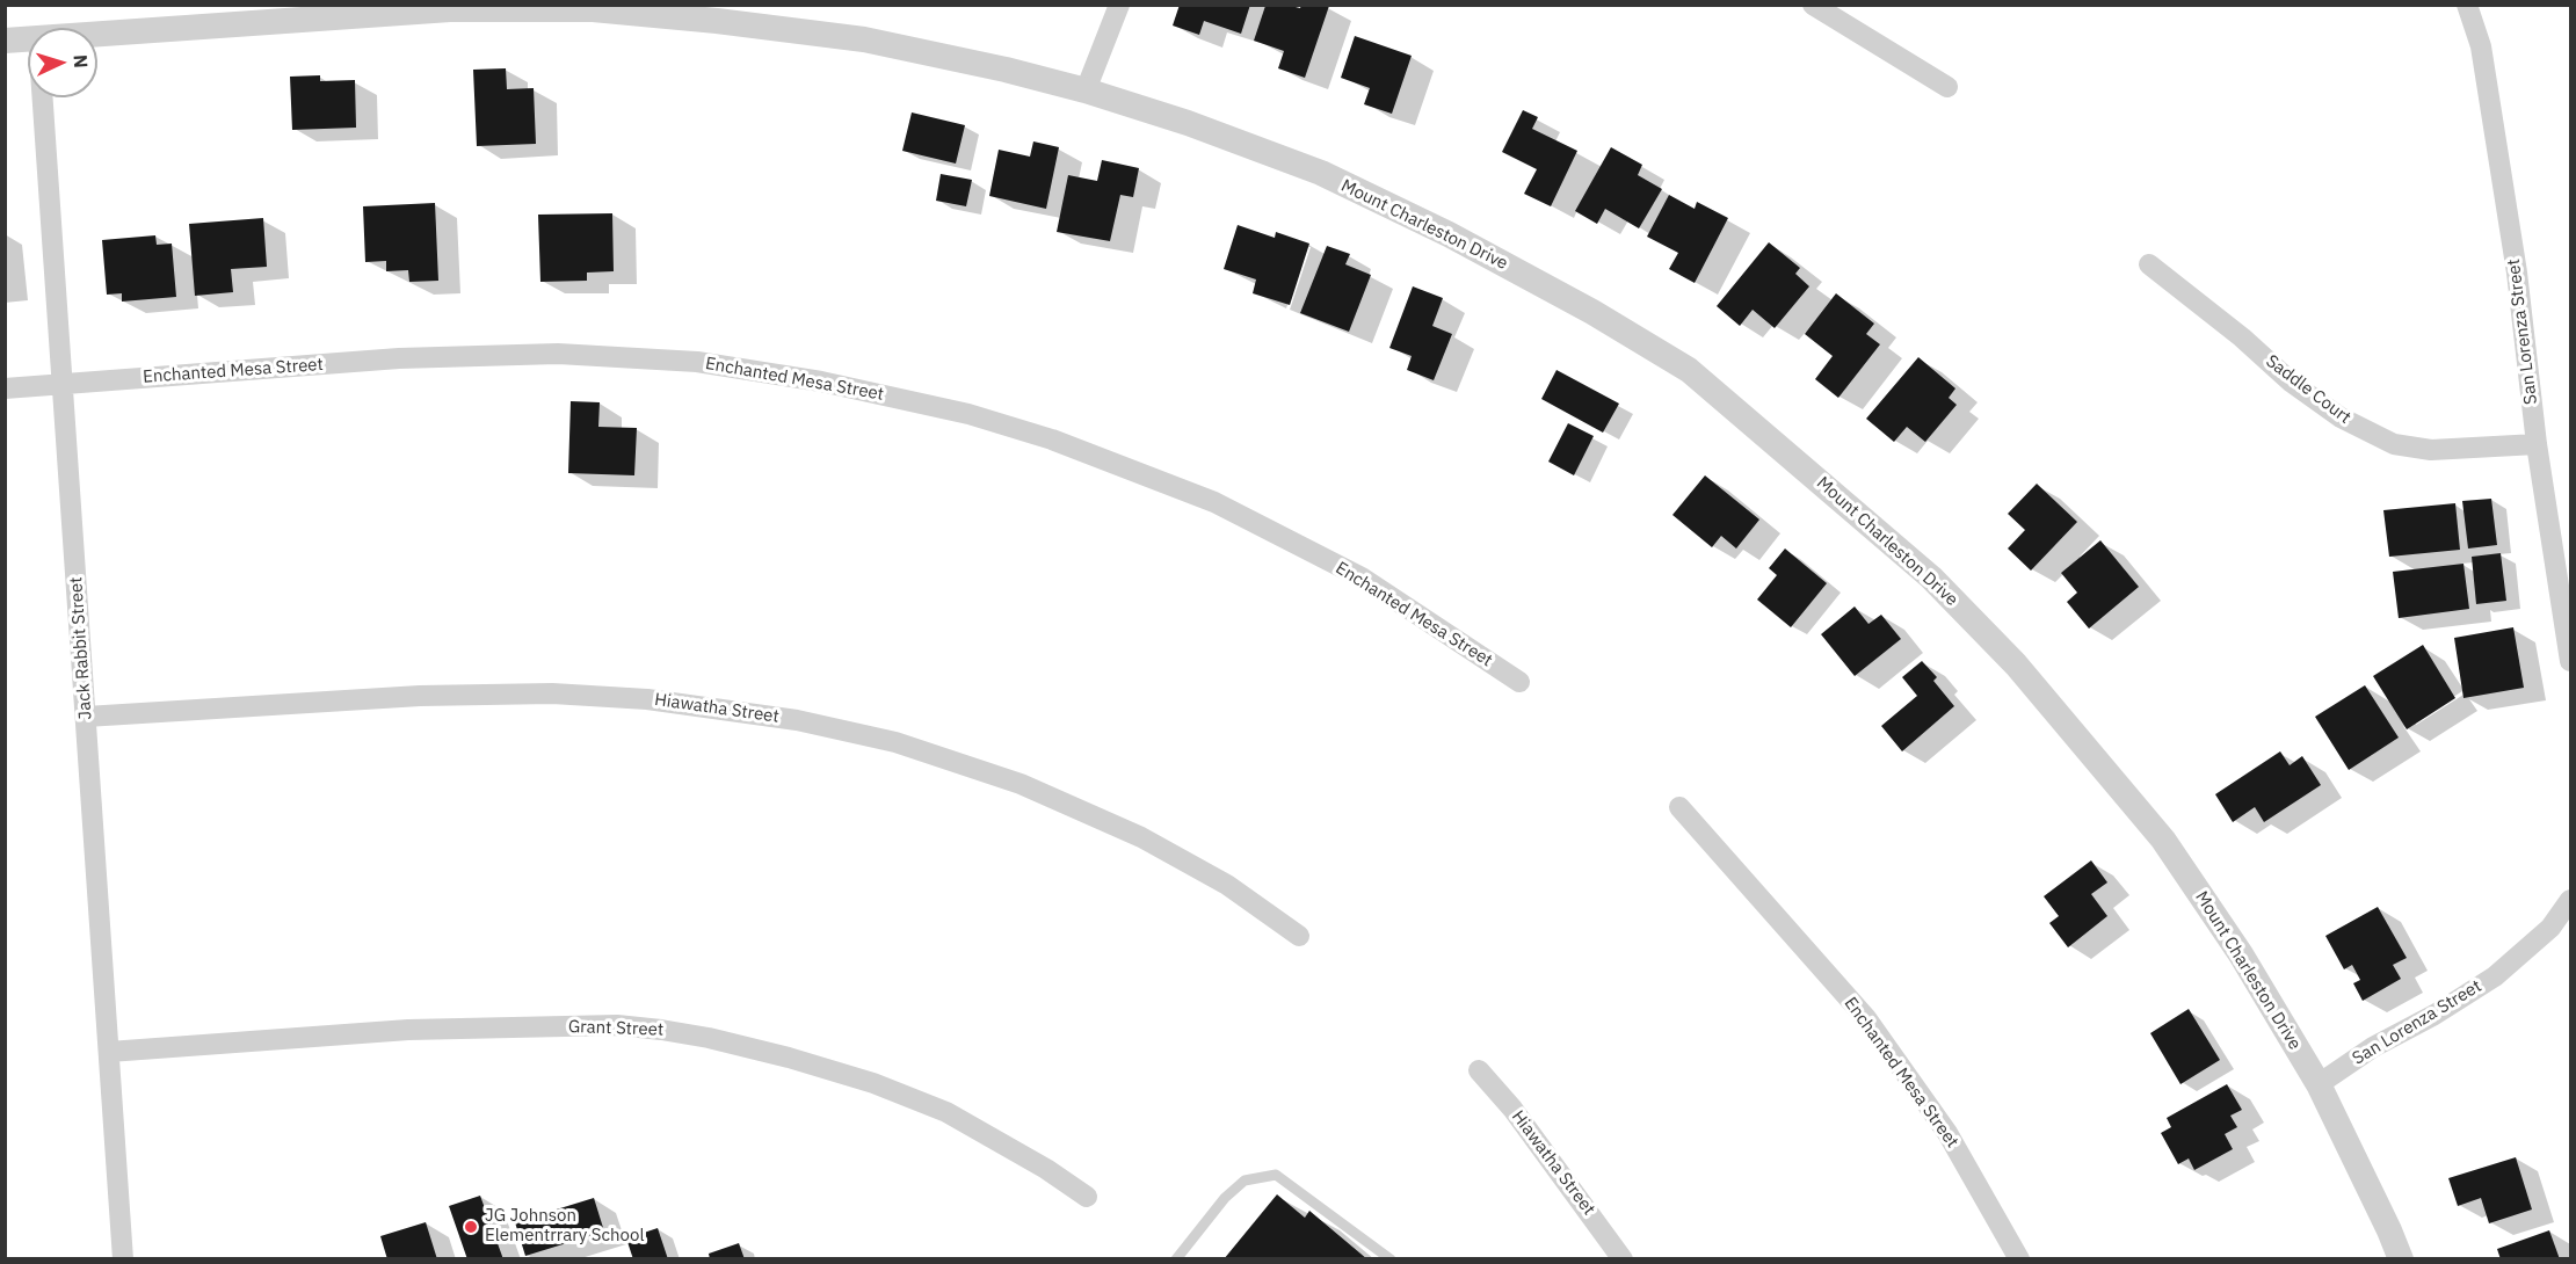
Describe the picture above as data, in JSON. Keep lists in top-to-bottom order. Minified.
{"streets":{"street":["Mount Charleston Drive","San Lorenza Street","Enchanted Mesa Street","Saddle Court","Jack Rabbit Street","Hiawatha Street","Grant Street"]},"crossings":[["Mount Charleston Drive","San Lorenza Street"],["San Lorenza Street","Saddle Court"],["Enchanted Mesa Street","Jack Rabbit Street"],["Jack Rabbit Street","Hiawatha Street"],["Jack Rabbit Street","Grant Street"]],"places":["JG Johnson Elementrrary School"],"north":"right"}
